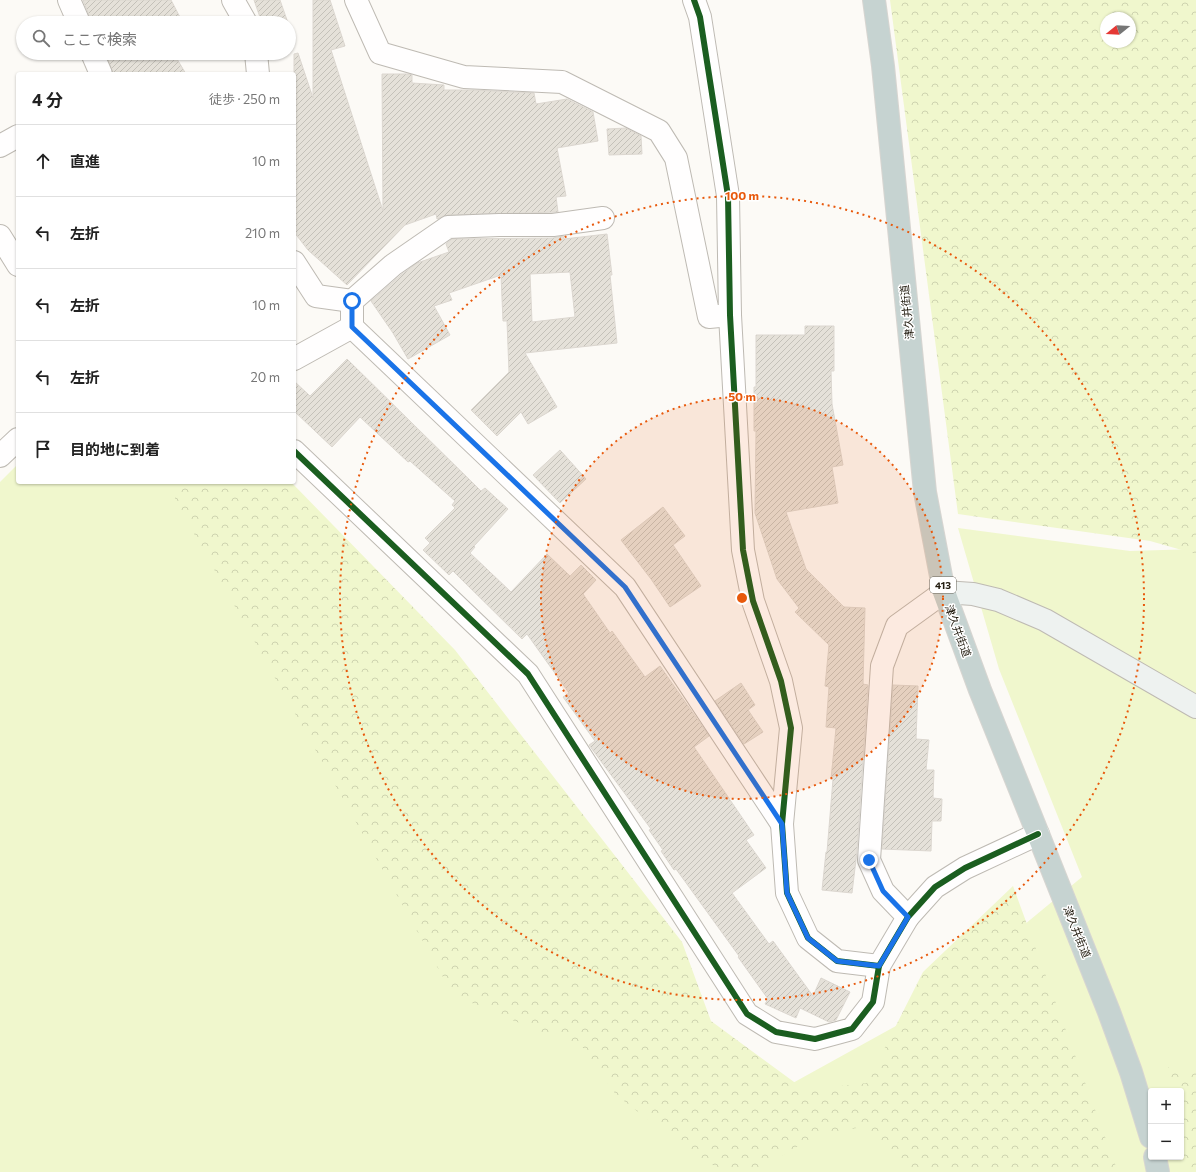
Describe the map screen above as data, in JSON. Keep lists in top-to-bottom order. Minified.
{"streets":{"highway":["津久井街道","413"]},"north":"left","page":{"search":"ここで検索","heading":["4 分","徒歩 · 250 m"],"list":[["直進","10 m"],["左折","210 m"],["左折","10 m"],["左折","20 m"],"目的地に到着"],"map_buttons":["+","−"]},"rings":["100 m","50 m"]}
